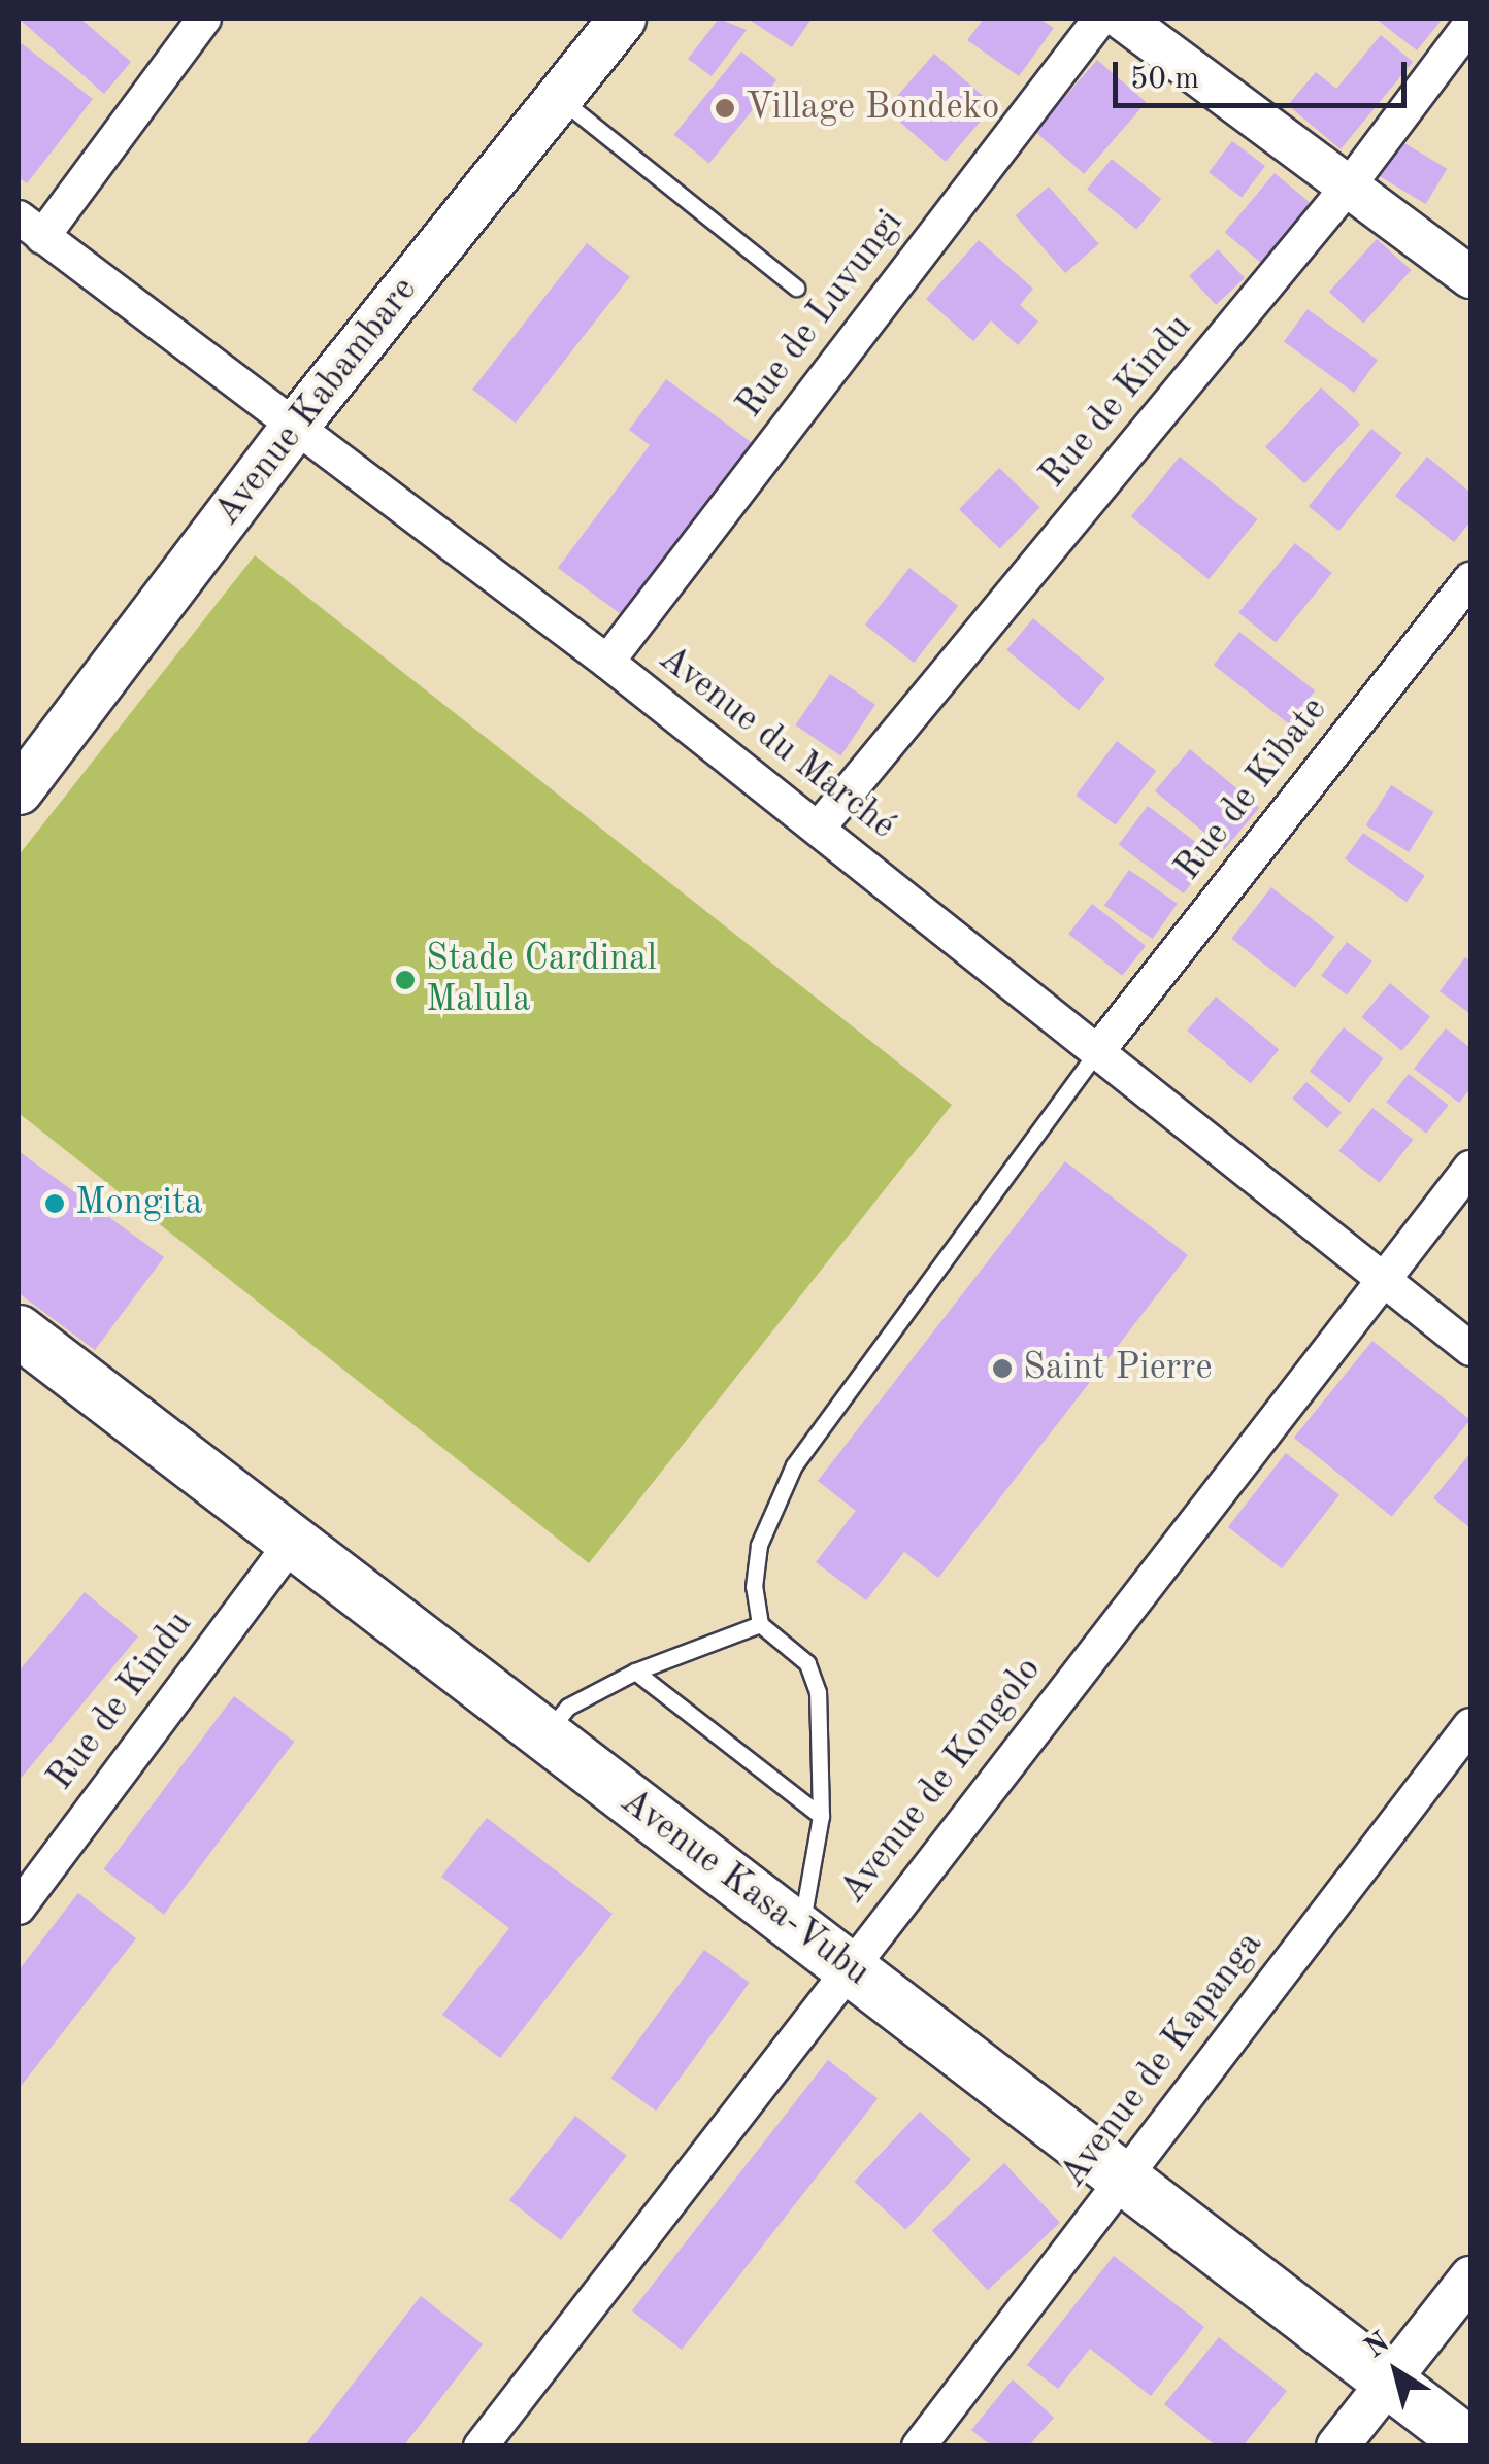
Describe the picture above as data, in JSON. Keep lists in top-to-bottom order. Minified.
{"streets":{"main road":["Avenue Kabambare","Avenue Kasa-Vubu"],"street":["Rue de Luvungi","Rue de Kindu","Avenue du Marché","Rue de Kibate","Avenue de Kongolo","Avenue de Kapanga"]},"crossings":[["Rue de Luvungi","Avenue du Marché"],["Avenue Kabambare","Avenue du Marché"],["Rue de Kindu","Avenue du Marché"],["Rue de Kindu","Avenue Kasa-Vubu"],["Avenue du Marché","Rue de Kibate"],["Avenue du Marché","Avenue de Kongolo"],["Avenue de Kongolo","Avenue Kasa-Vubu"],["Avenue Kasa-Vubu","Avenue de Kapanga"]],"places":["Village Bondeko","Stade Cardinal Malula","Mongita","Saint Pierre"],"scale_bar":"50 m","north":"top left"}
